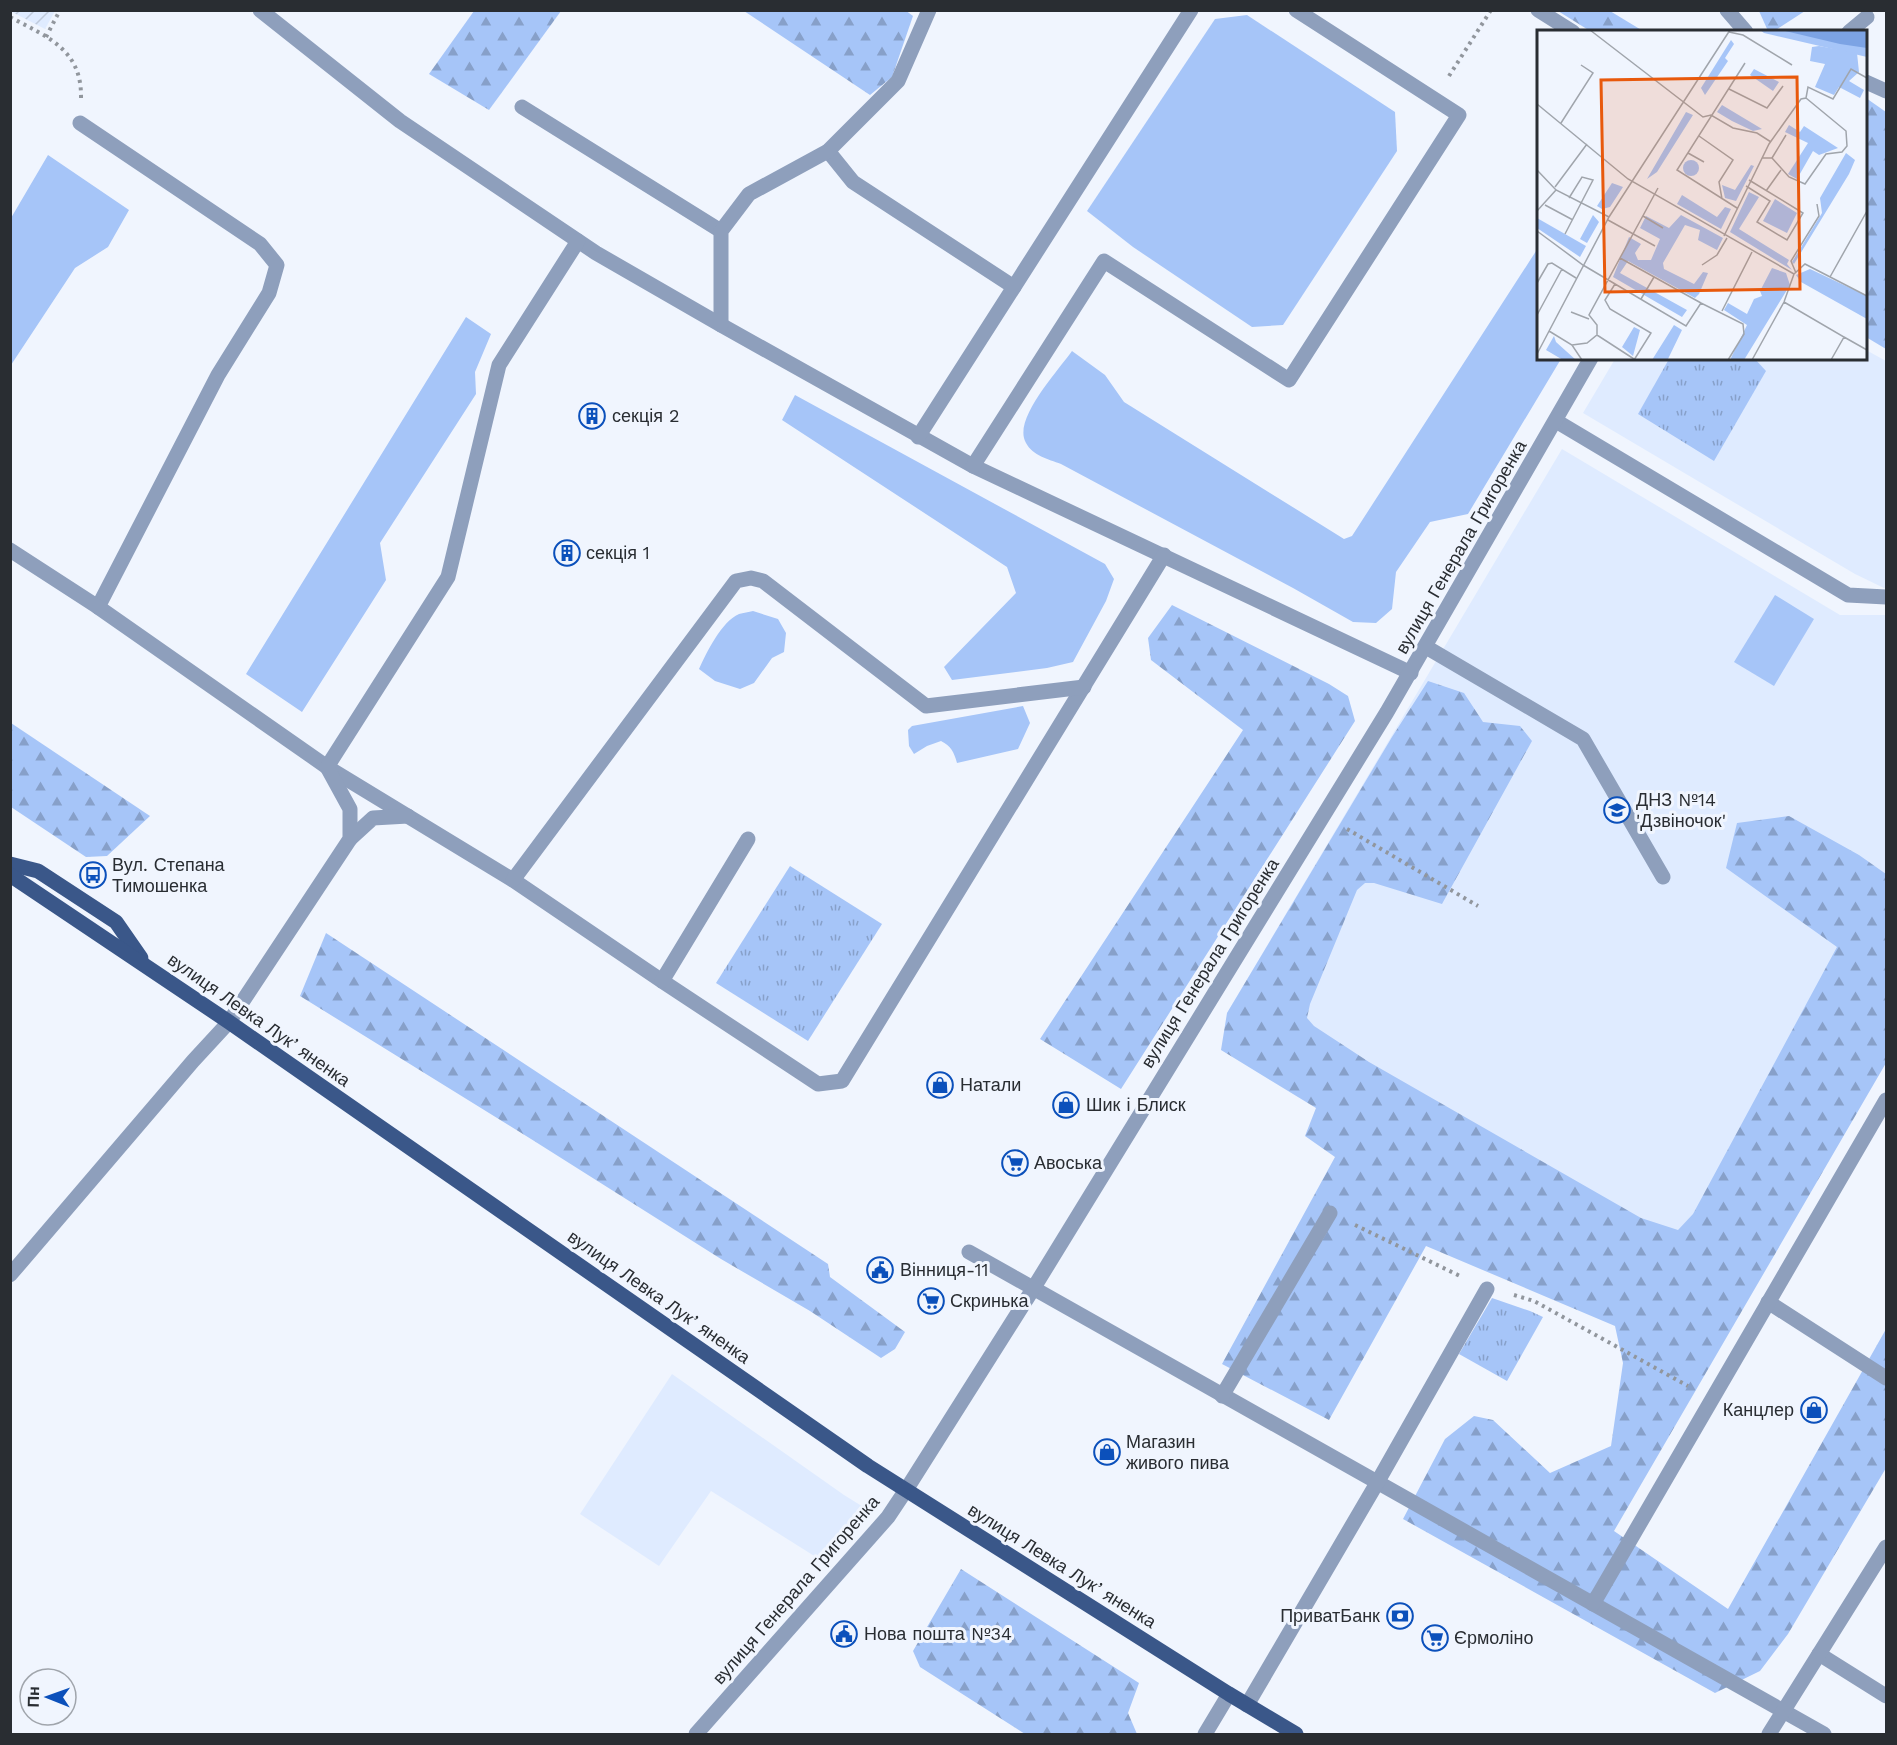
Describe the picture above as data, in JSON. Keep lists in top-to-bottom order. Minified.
{"streets":{"main road":["вулиця Левка Лукʼяненка"],"street":["вулиця Генерала Григоренка"]},"crossings":[["вулиця Генерала Григоренка","вулиця Левка Лукʼяненка"]],"places":{"building":["секція 2","секція 1"],"school or university":["ДНЗ №14 'Дзвіночок'"],"bus stop":["Вул. Степана Тимошенка"],"shop":["Натали","Шик і Блиск","Канцлер","Магазин живого пива"],"supermarket":["Авоська","Скринька","Єрмоліно"],"public building":["Вінниця-11","Нова пошта №34"],"bank":["ПриватБанк"]},"north":"left"}
